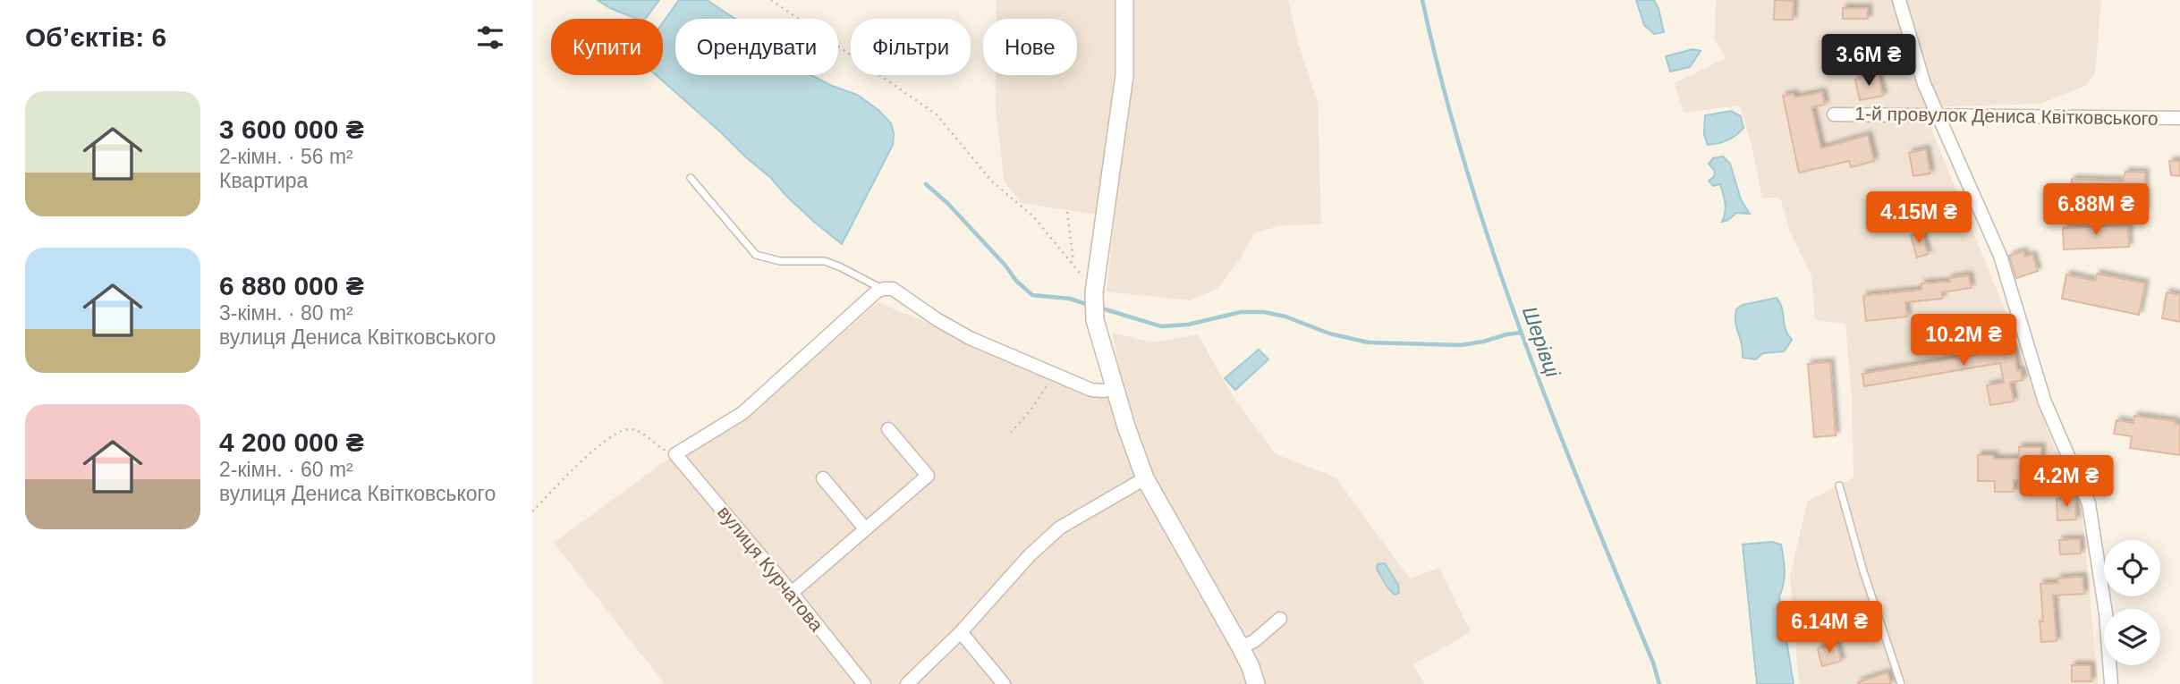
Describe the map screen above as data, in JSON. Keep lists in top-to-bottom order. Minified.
{"streets":{"street":["1-й провулок Дениса Квітковського","вулиця Курчатова"]},"water":["Шерівці"],"page":{"heading":"Об’єктів: 6","chip":["Купити","Орендувати","Фільтри","Нове"],"price":["3.6M ₴","6.88M ₴","4.15M ₴","10.2M ₴","4.2M ₴","6.14M ₴"],"list":[{"name":"3 600 000 ₴","note":"2-кімн. · 56 m² · Квартира"},{"name":"6 880 000 ₴","note":"3-кімн. · 80 m² · вулиця Дениса Квітковського"},{"name":"4 200 000 ₴","note":"2-кімн. · 60 m² · вулиця Дениса Квітковського"}]}}
